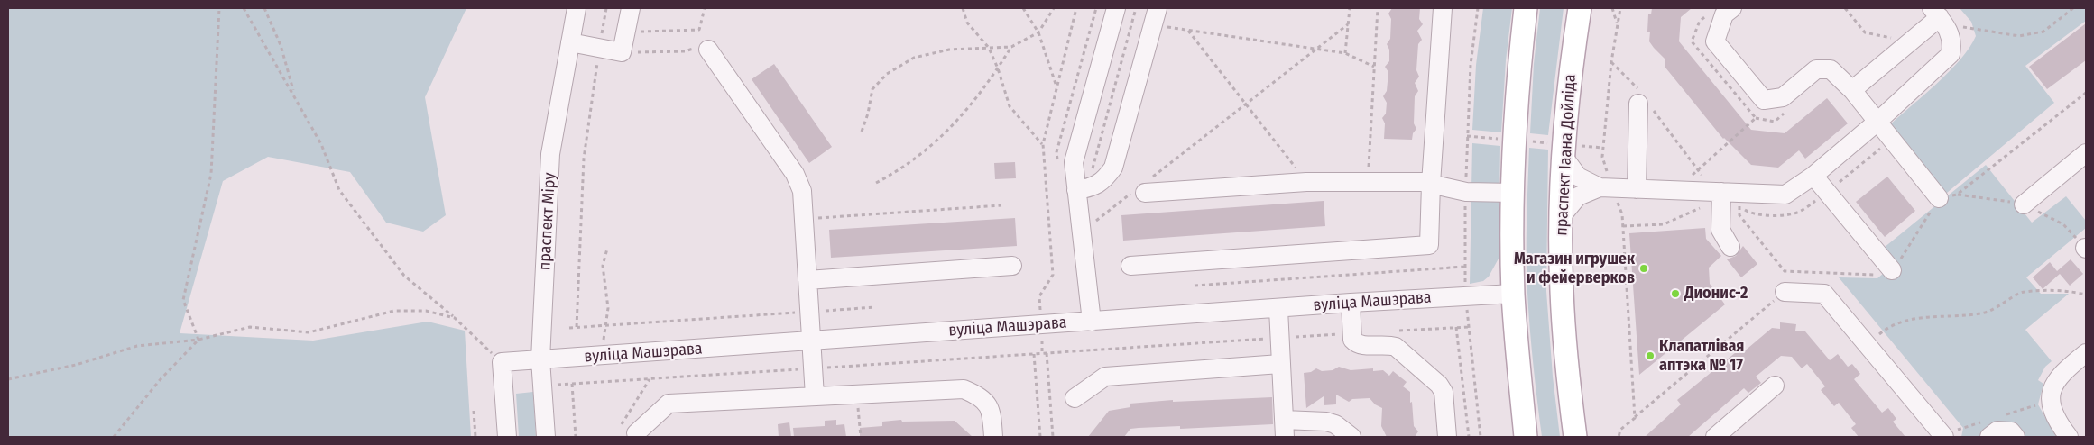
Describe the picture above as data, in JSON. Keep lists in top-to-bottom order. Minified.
{"streets":{"main road":["праспект Іаана Дойліда"],"street":["праспект Міру","вуліца Машэрава"]},"crossings":[["праспект Міру","вуліца Машэрава"]],"places":["Магазин игрушек и фейерверков","Дионис-2","Клапатлівая аптэка № 17"]}
